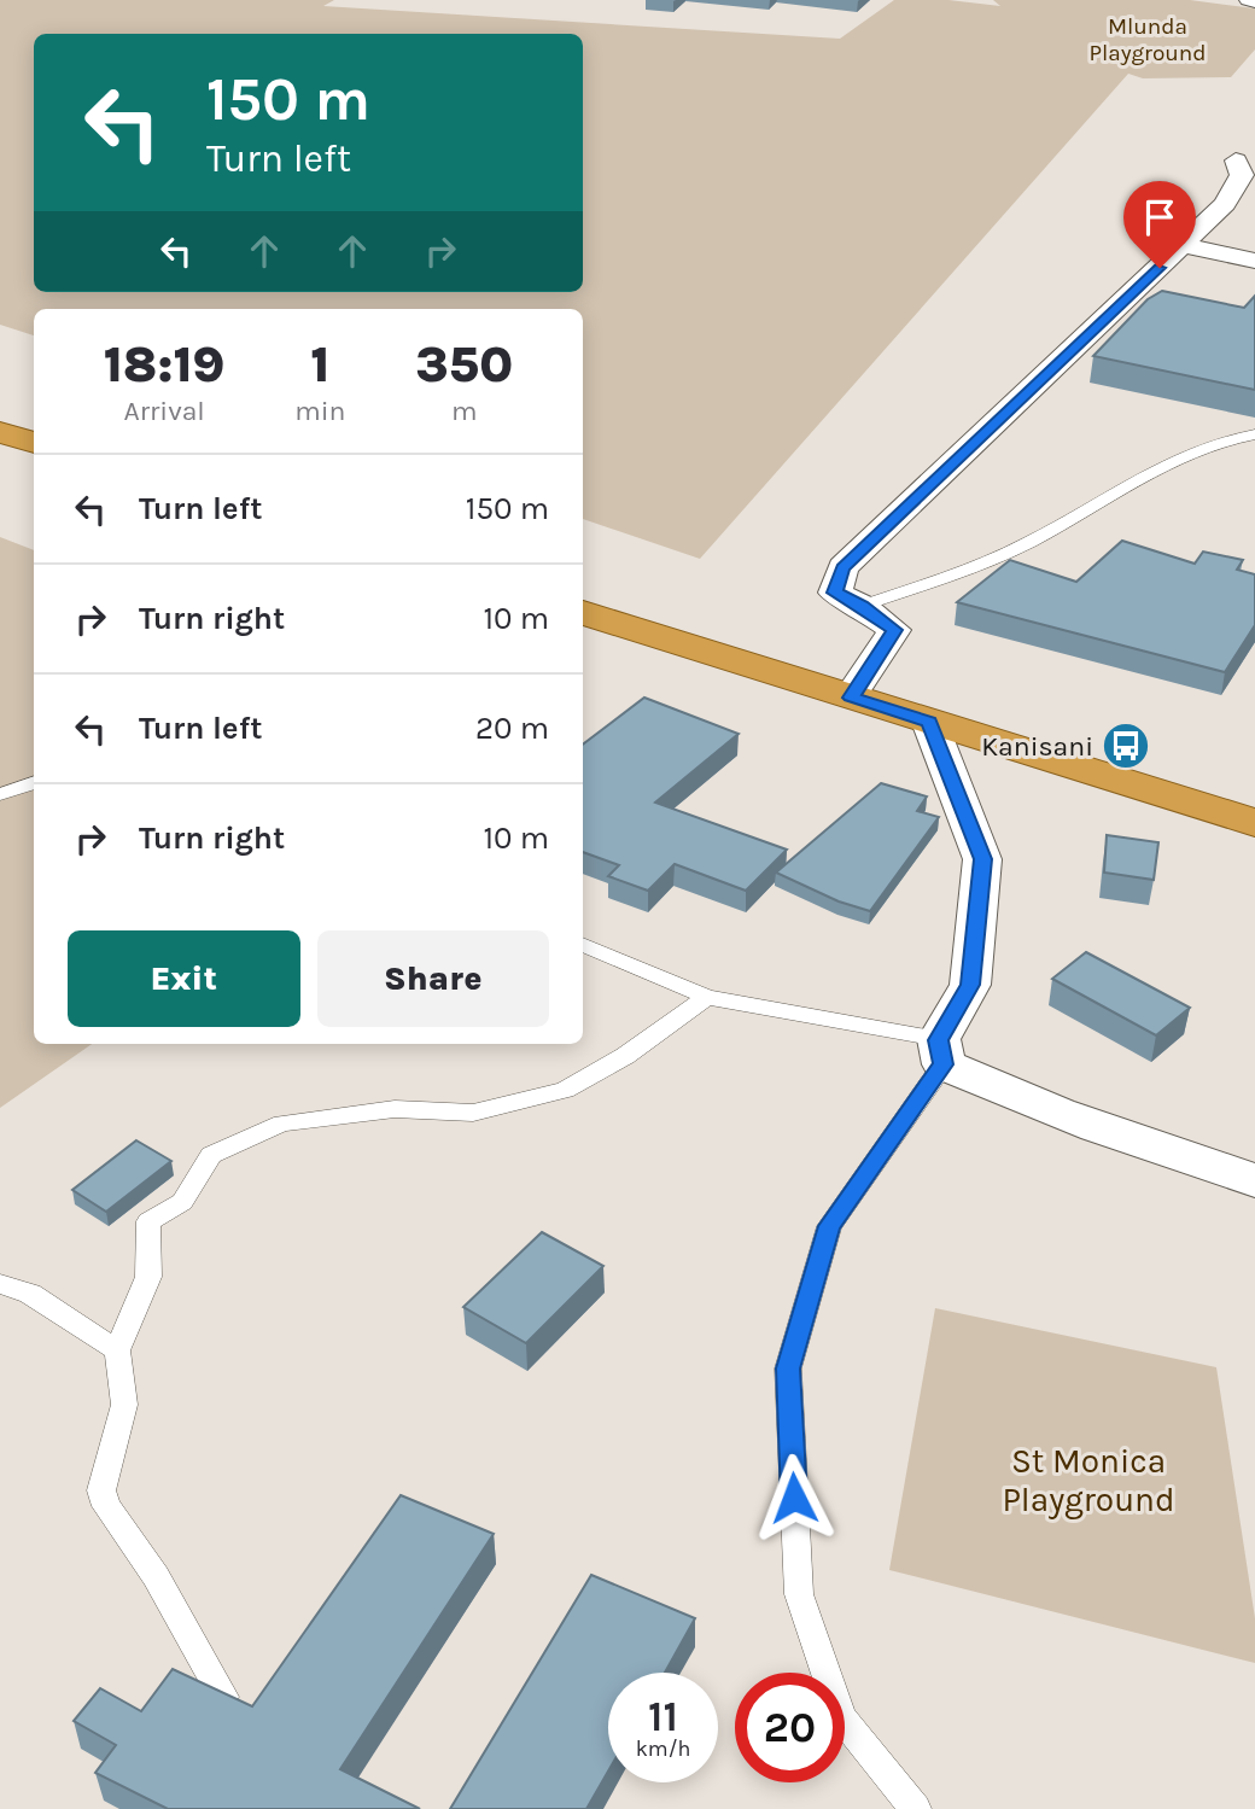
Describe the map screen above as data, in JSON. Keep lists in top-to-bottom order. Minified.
{"parks":["Mlunda Playground","St Monica Playground"],"places":{"bus stop":["Kanisani"]},"page":{"turn":["150 m","Turn left"],"eta":["18:19","Arrival","1","min","350","m"],"list":[{"name":"Turn left","value":"150 m"},{"name":"Turn right","value":"10 m"},{"name":"Turn left","value":"20 m"},{"name":"Turn right","value":"10 m"}],"buttons":["Exit","Share"],"speed":"11 km/h","limit":"20"}}
